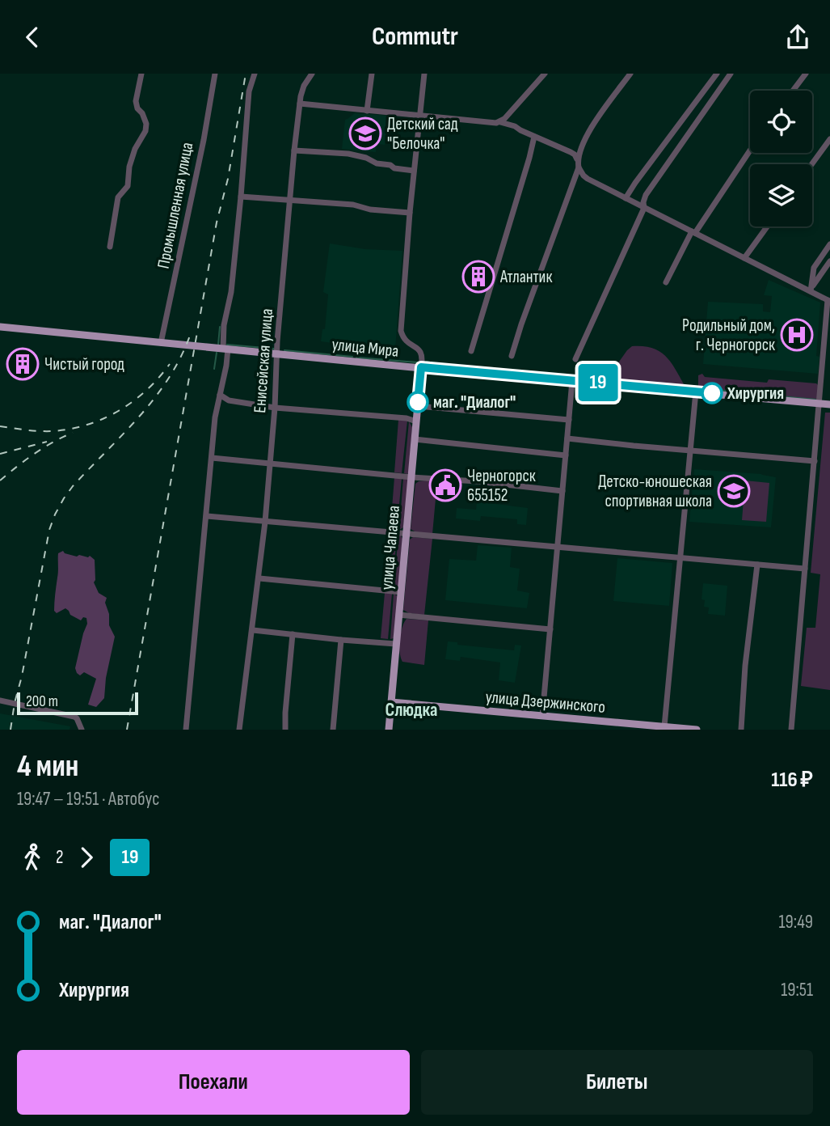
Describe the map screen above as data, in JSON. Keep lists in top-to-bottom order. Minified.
{"streets":{"main road":["улица Мира","улица Чапаева","улица Дзержинского"],"street":["Промышленная улица","Енисейская улица"]},"crossings":[["Промышленная улица","улица Мира"],["улица Мира","Енисейская улица"],["улица Мира","улица Чапаева"],["улица Чапаева","улица Дзержинского"]],"districts":["Слюдка"],"places":{"school or university":["Детский сад \"Белочка\"","Детско-юношеская спортивная школа"],"building":["Атлантик","Чистый город"],"hospital":["Родильный дом, г. Черногорск"],"other":["Хирургия","маг. \"Диалог\""],"public building":["Черногорск 655152"]},"lines":["bus line 19"],"scale_bar":"200 m","page":{"header":"Commutr","on_map":"19","scale":"200 m","heading":["4 мин","19:47 – 19:51 · Автобус","116 ₽"],"legs":["2","19"],"list":[{"name":"маг. \"Диалог\"","value":"19:49"},{"name":"Хирургия","value":"19:51"}],"buttons":["Поехали","Билеты"]}}
